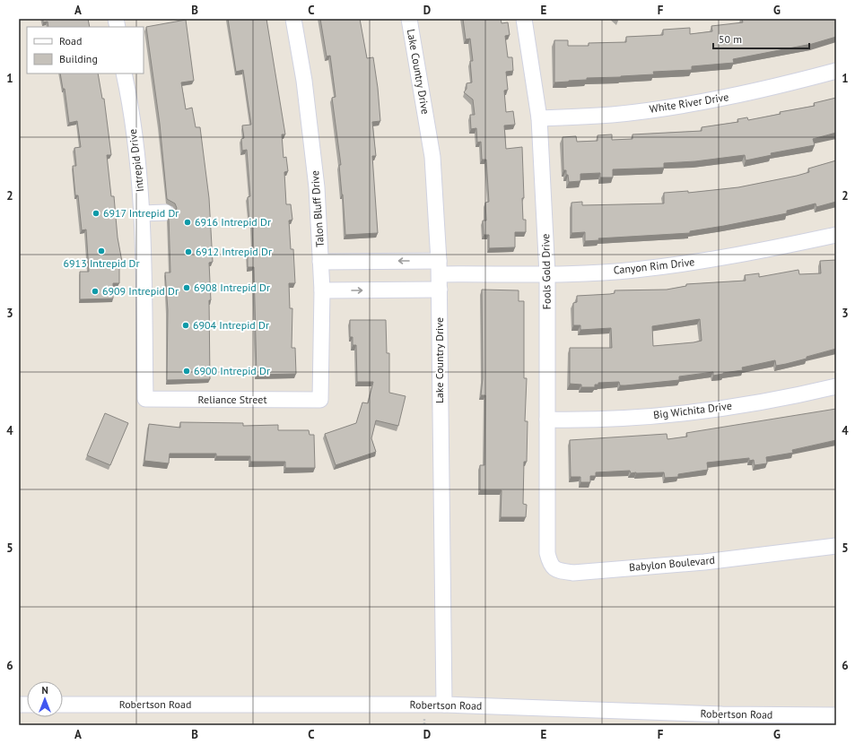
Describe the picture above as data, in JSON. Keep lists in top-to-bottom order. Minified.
{"streets":{"street":["Lake Country Drive","White River Drive","Intrepid Drive","Talon Bluff Drive","Canyon Rim Drive","Fools Gold Drive","Reliance Street","Big Wichita Drive","Babylon Boulevard","Robertson Road"]},"crossings":[["Lake Country Drive","Canyon Rim Drive"],["Lake Country Drive","Robertson Road"],["White River Drive","Fools Gold Drive"],["Intrepid Drive","Reliance Street"],["Talon Bluff Drive","Reliance Street"],["Canyon Rim Drive","Fools Gold Drive"],["Fools Gold Drive","Big Wichita Drive"],["Fools Gold Drive","Babylon Boulevard"]],"places":["6917 Intrepid Dr","6916 Intrepid Dr","6913 Intrepid Dr","6912 Intrepid Dr","6908 Intrepid Dr","6909 Intrepid Dr","6904 Intrepid Dr","6900 Intrepid Dr"],"legend":["Road","Building"],"scale_bar":"50 m","north":"top","grid":{"columns":["A","B","C","D","E","F","G"],"rows":["1","2","3","4","5","6"]}}
